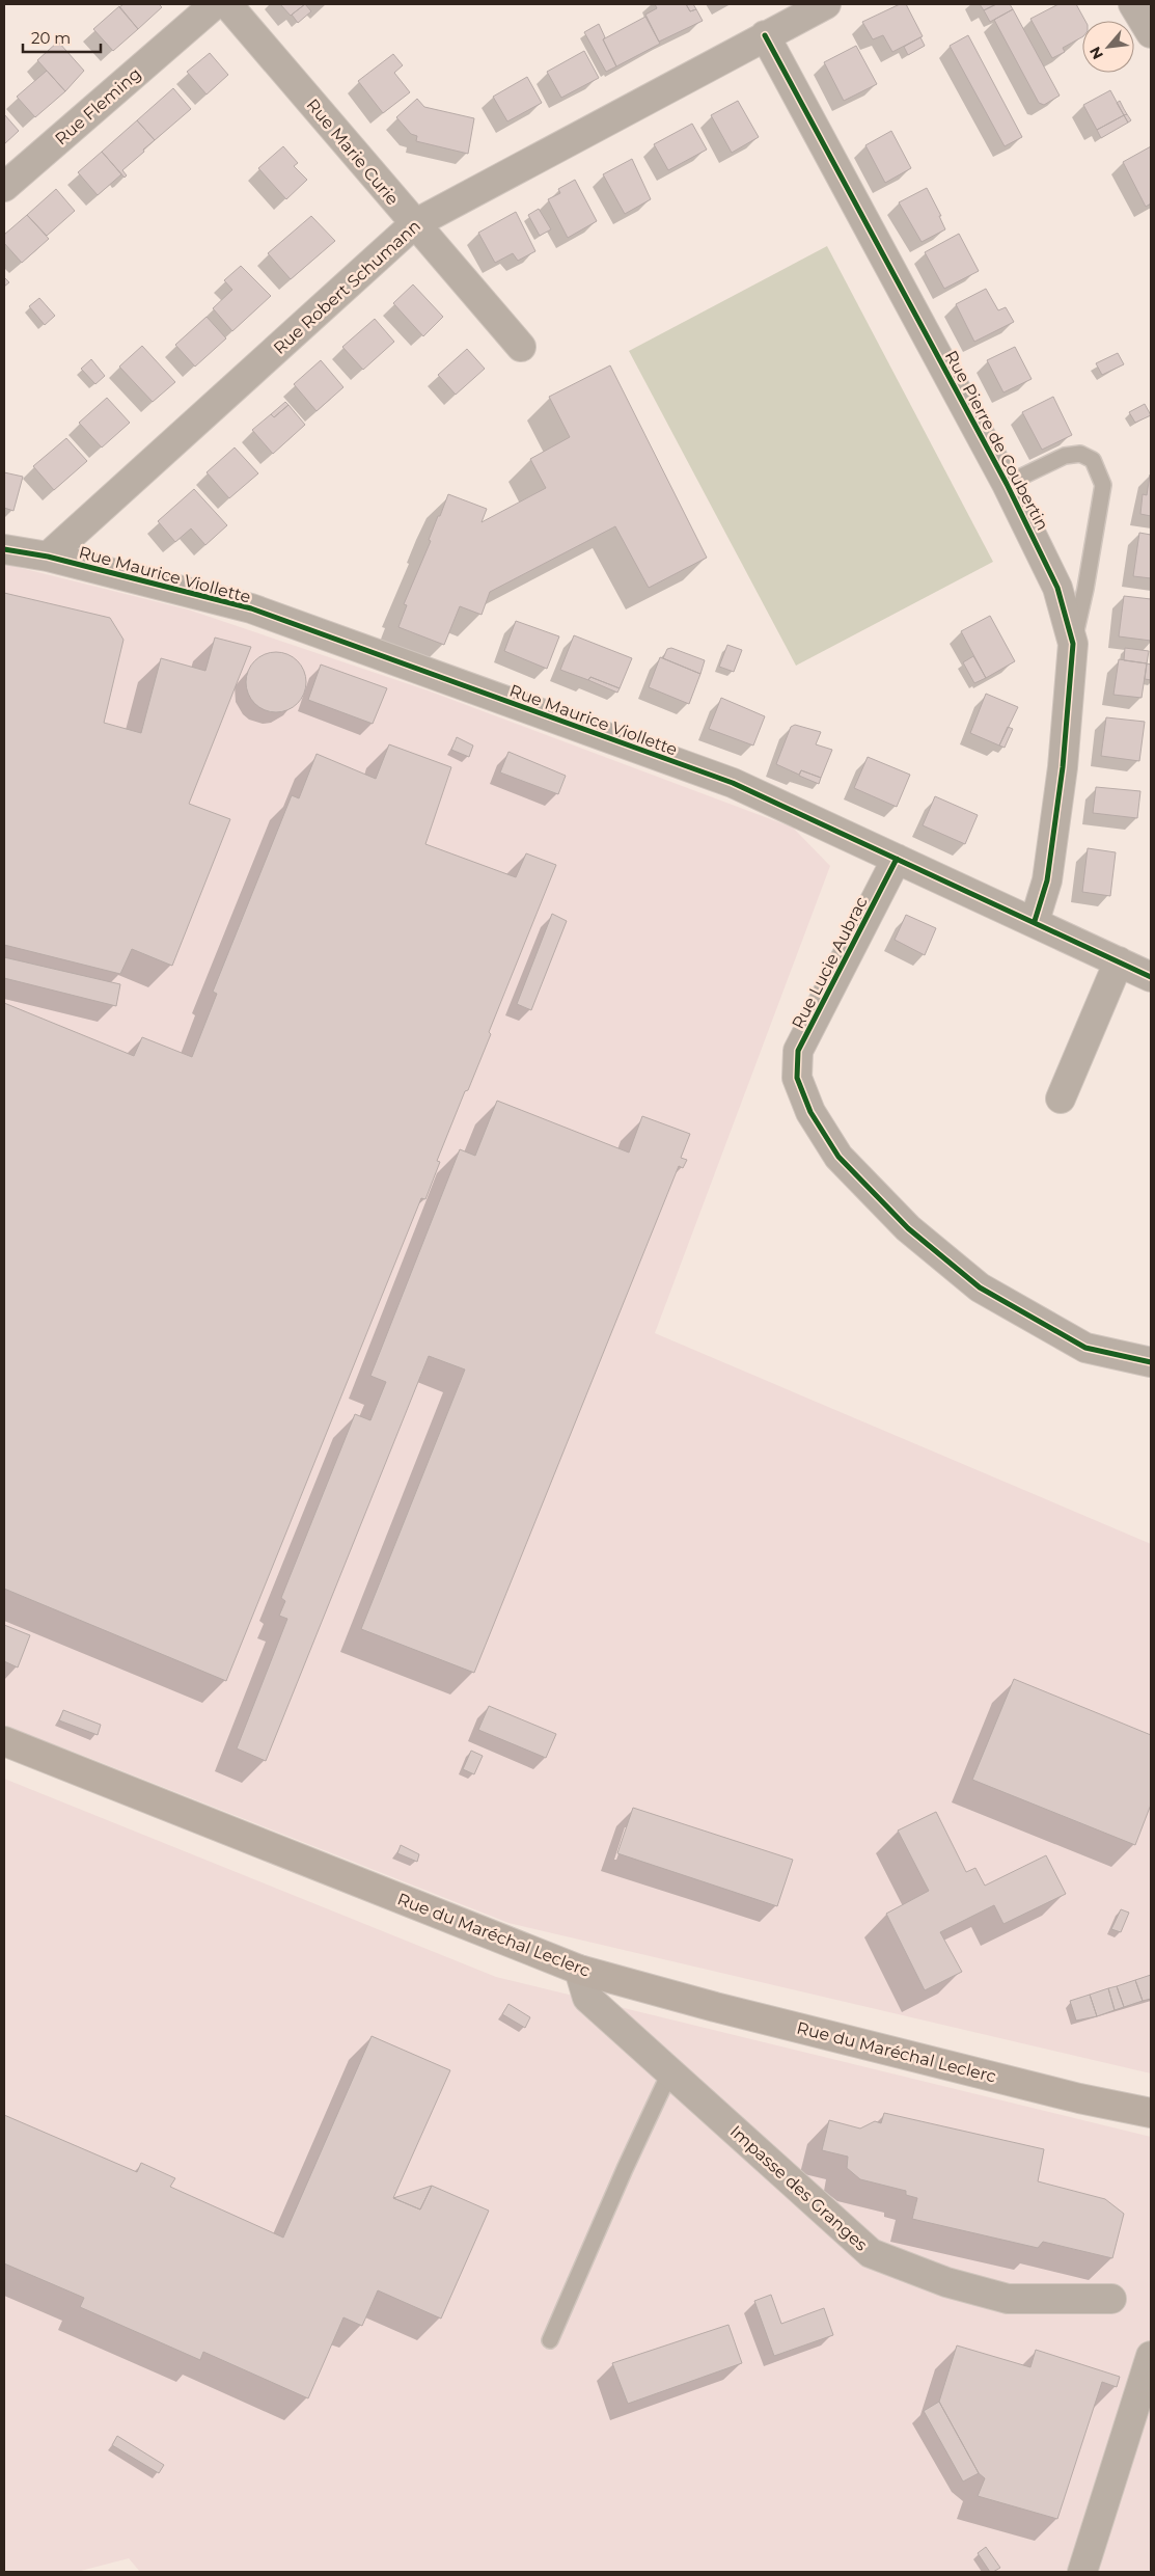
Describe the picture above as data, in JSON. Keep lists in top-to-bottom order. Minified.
{"streets":{"main road":["Rue du Maréchal Leclerc"],"street":["Rue Fleming","Rue Marie Curie","Rue Robert Schumann","Rue Pierre de Coubertin","Rue Maurice Viollette","Rue Lucie Aubrac","Impasse des Granges"]},"crossings":[["Rue Marie Curie","Rue Robert Schumann"],["Rue Robert Schumann","Rue Pierre de Coubertin"],["Rue Robert Schumann","Rue Maurice Viollette"],["Rue Pierre de Coubertin","Rue Maurice Viollette"],["Rue Maurice Viollette","Rue Lucie Aubrac"],["Rue du Maréchal Leclerc","Impasse des Granges"]],"scale_bar":"20 m","north":"bottom left"}
